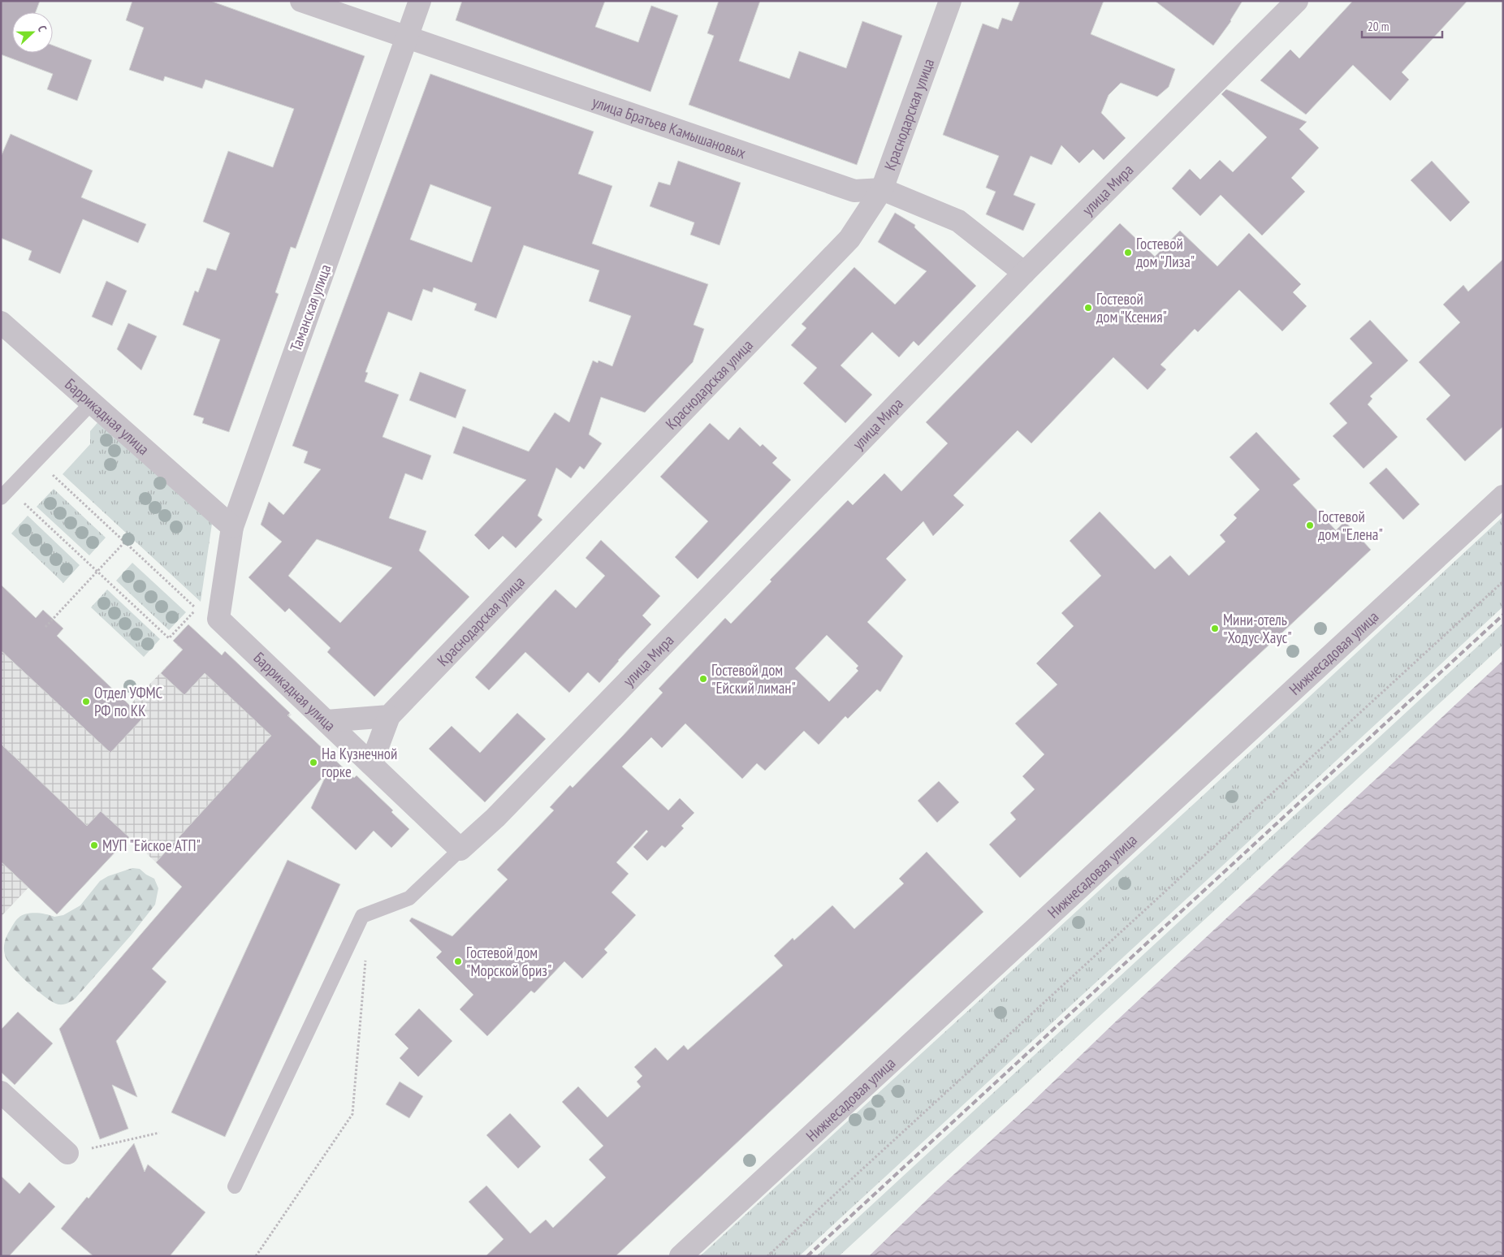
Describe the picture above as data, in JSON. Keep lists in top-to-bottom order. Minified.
{"streets":{"street":["Краснодарская улица","улица Братьев Камышановых","улица Мира","Таманская улица","Баррикадная улица","Нижнесадовая улица"]},"crossings":[["Краснодарская улица","улица Братьев Камышановых"],["Краснодарская улица","Баррикадная улица"],["улица Братьев Камышановых","улица Мира"],["улица Братьев Камышановых","Таманская улица"],["улица Мира","Баррикадная улица"],["Таманская улица","Баррикадная улица"]],"places":["Гостевой дом \"Лиза\"","Гостевой дом \"Ксения\"","Гостевой дом \"Елена\"","Мини-отель \"Ходус Хаус\"","Гостевой дом \"Ейский лиман\"","Отдел УФМС РФ по КК","На Кузнечной горке","МУП \"Ейское АТП\"","Гостевой дом \"Морской бриз\""],"scale_bar":"20 m","north":"right"}
